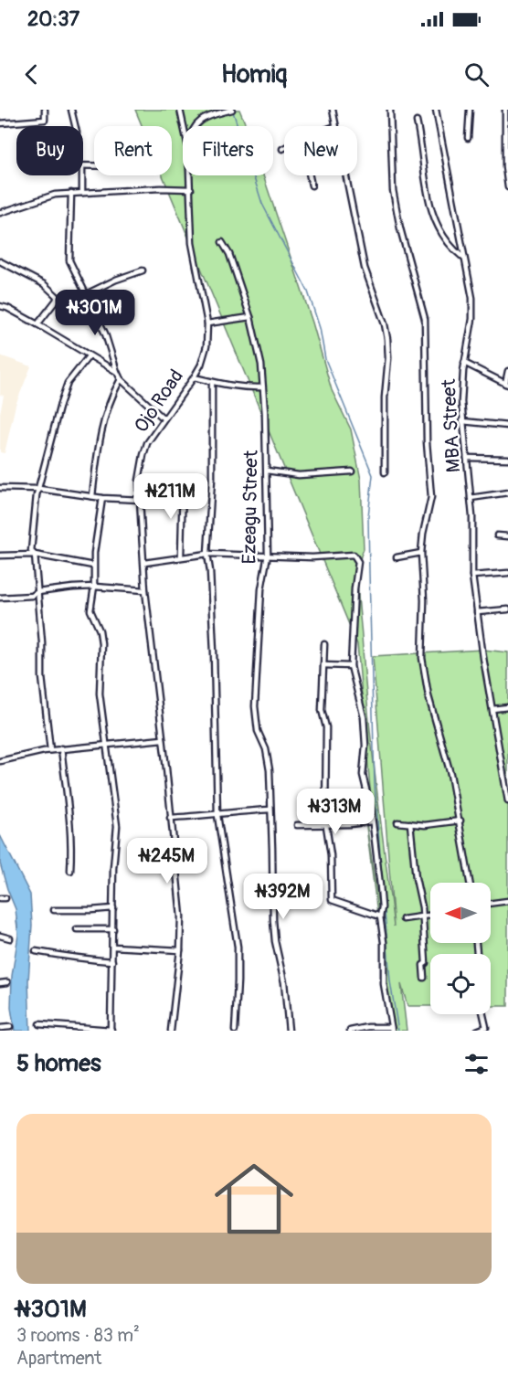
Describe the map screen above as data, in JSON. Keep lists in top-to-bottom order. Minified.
{"streets":{"street":["Ojo Road","MBA Street","Ezeagu Street"]},"north":"left","page":{"status":"20:37","header":"Homiq","chip":["Buy","Rent","Filters","New"],"price":["₦301M","₦211M","₦313M","₦245M","₦392M"],"heading":"5 homes","list":[{"name":"₦301M","note":"3 rooms · 83 m² · Apartment"}]}}
